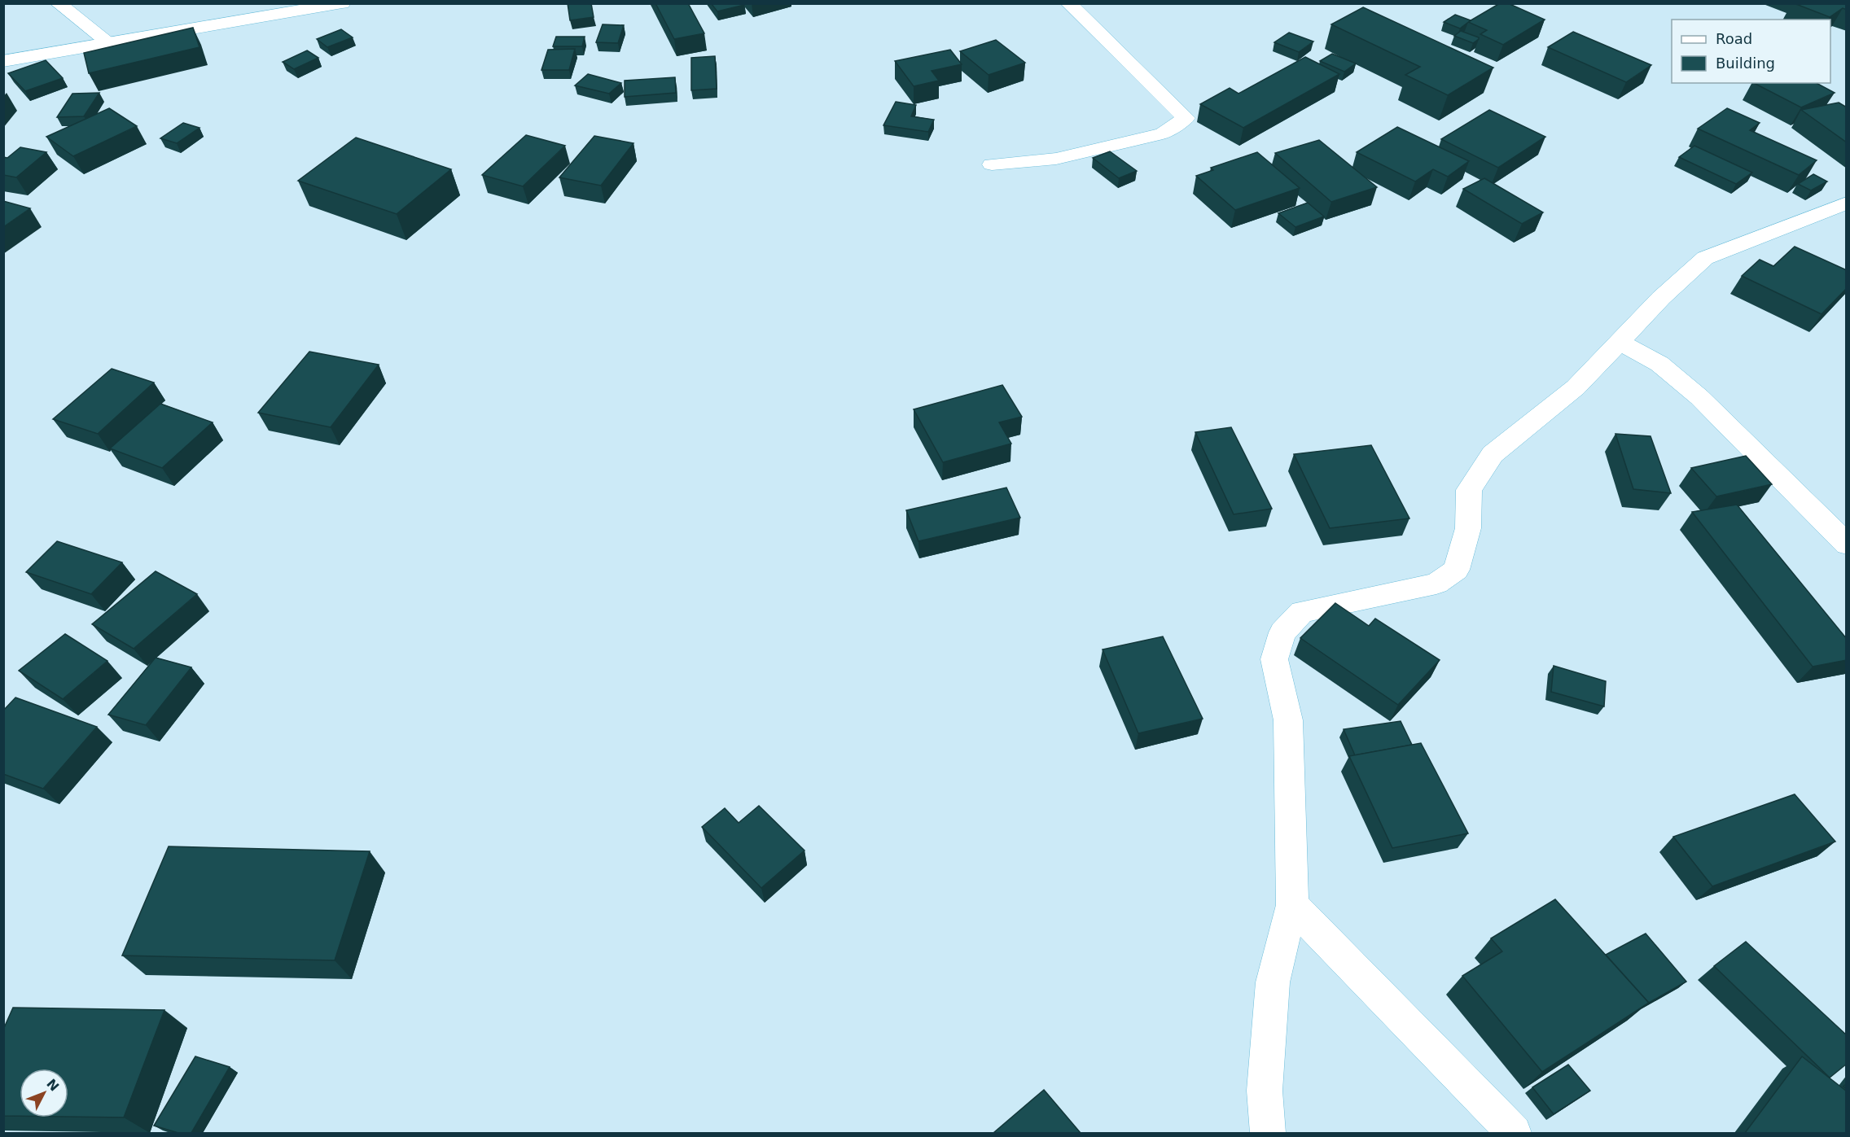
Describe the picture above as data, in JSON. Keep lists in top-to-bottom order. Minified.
{"legend":["Road","Building"],"north":"top right"}
